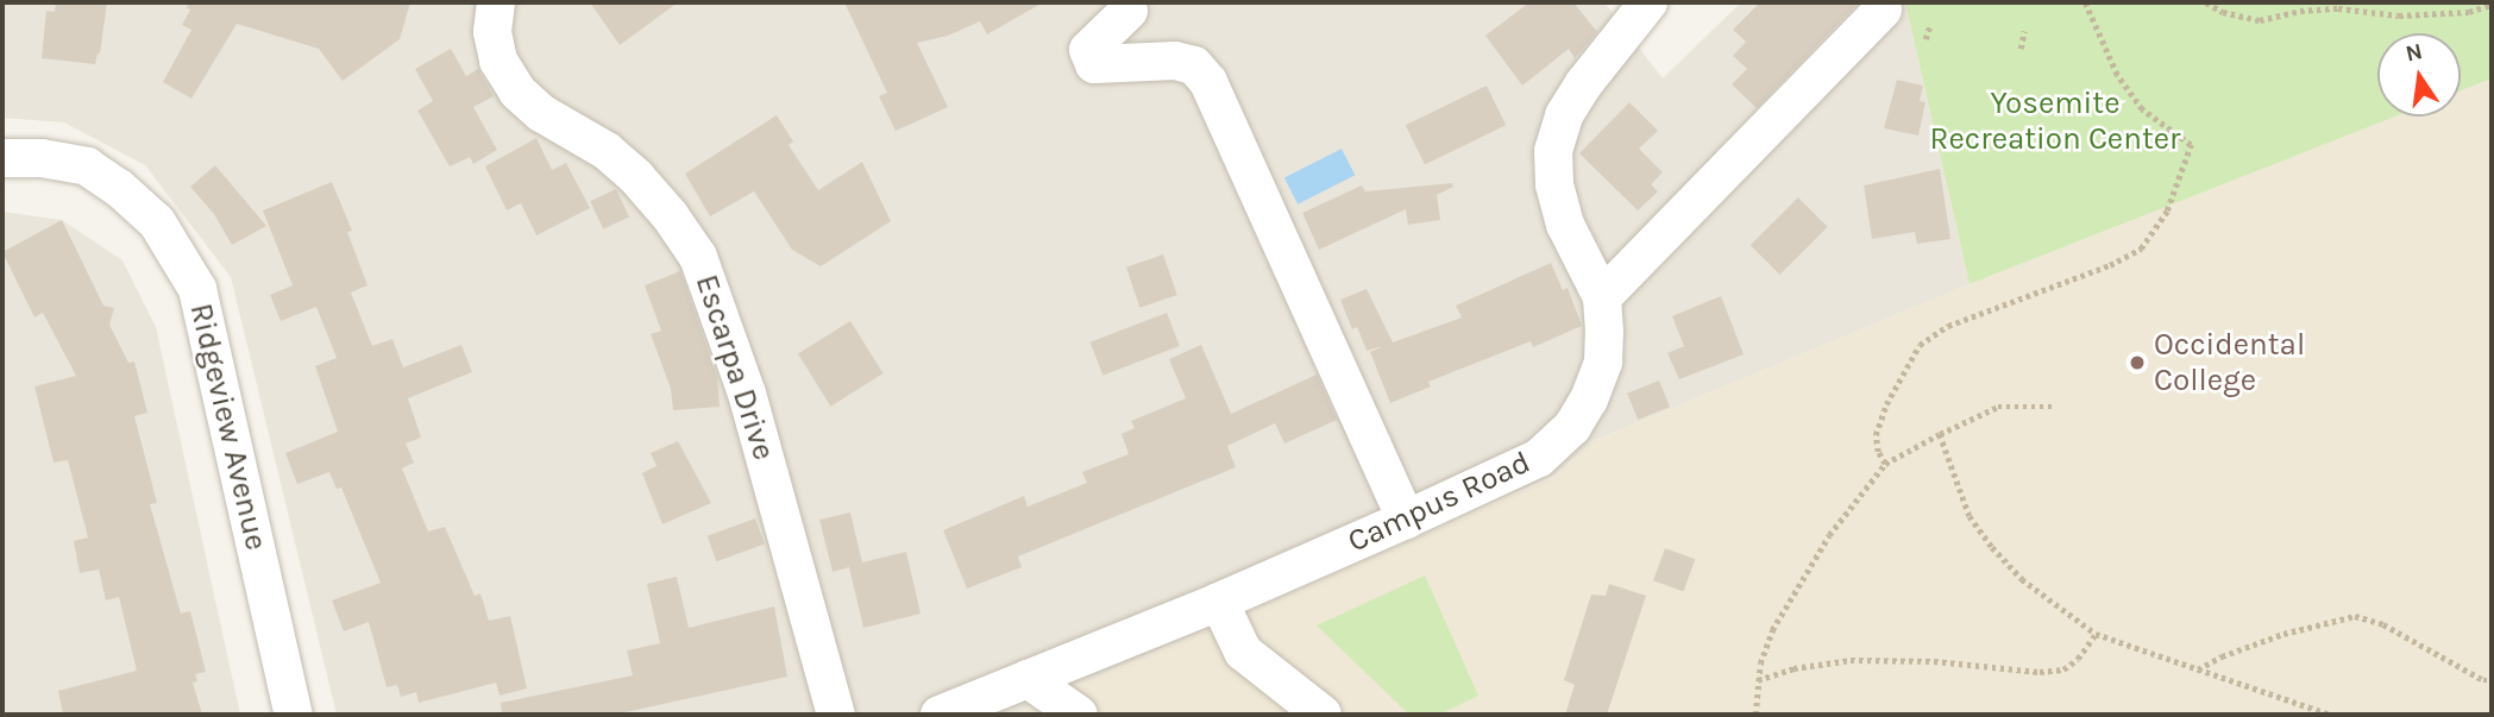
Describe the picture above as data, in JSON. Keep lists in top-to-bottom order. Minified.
{"streets":{"street":["Escarpa Drive","Ridgeview Avenue","Campus Road"]},"parks":["Yosemite Recreation Center"],"places":["Occidental College"],"north":"top"}
